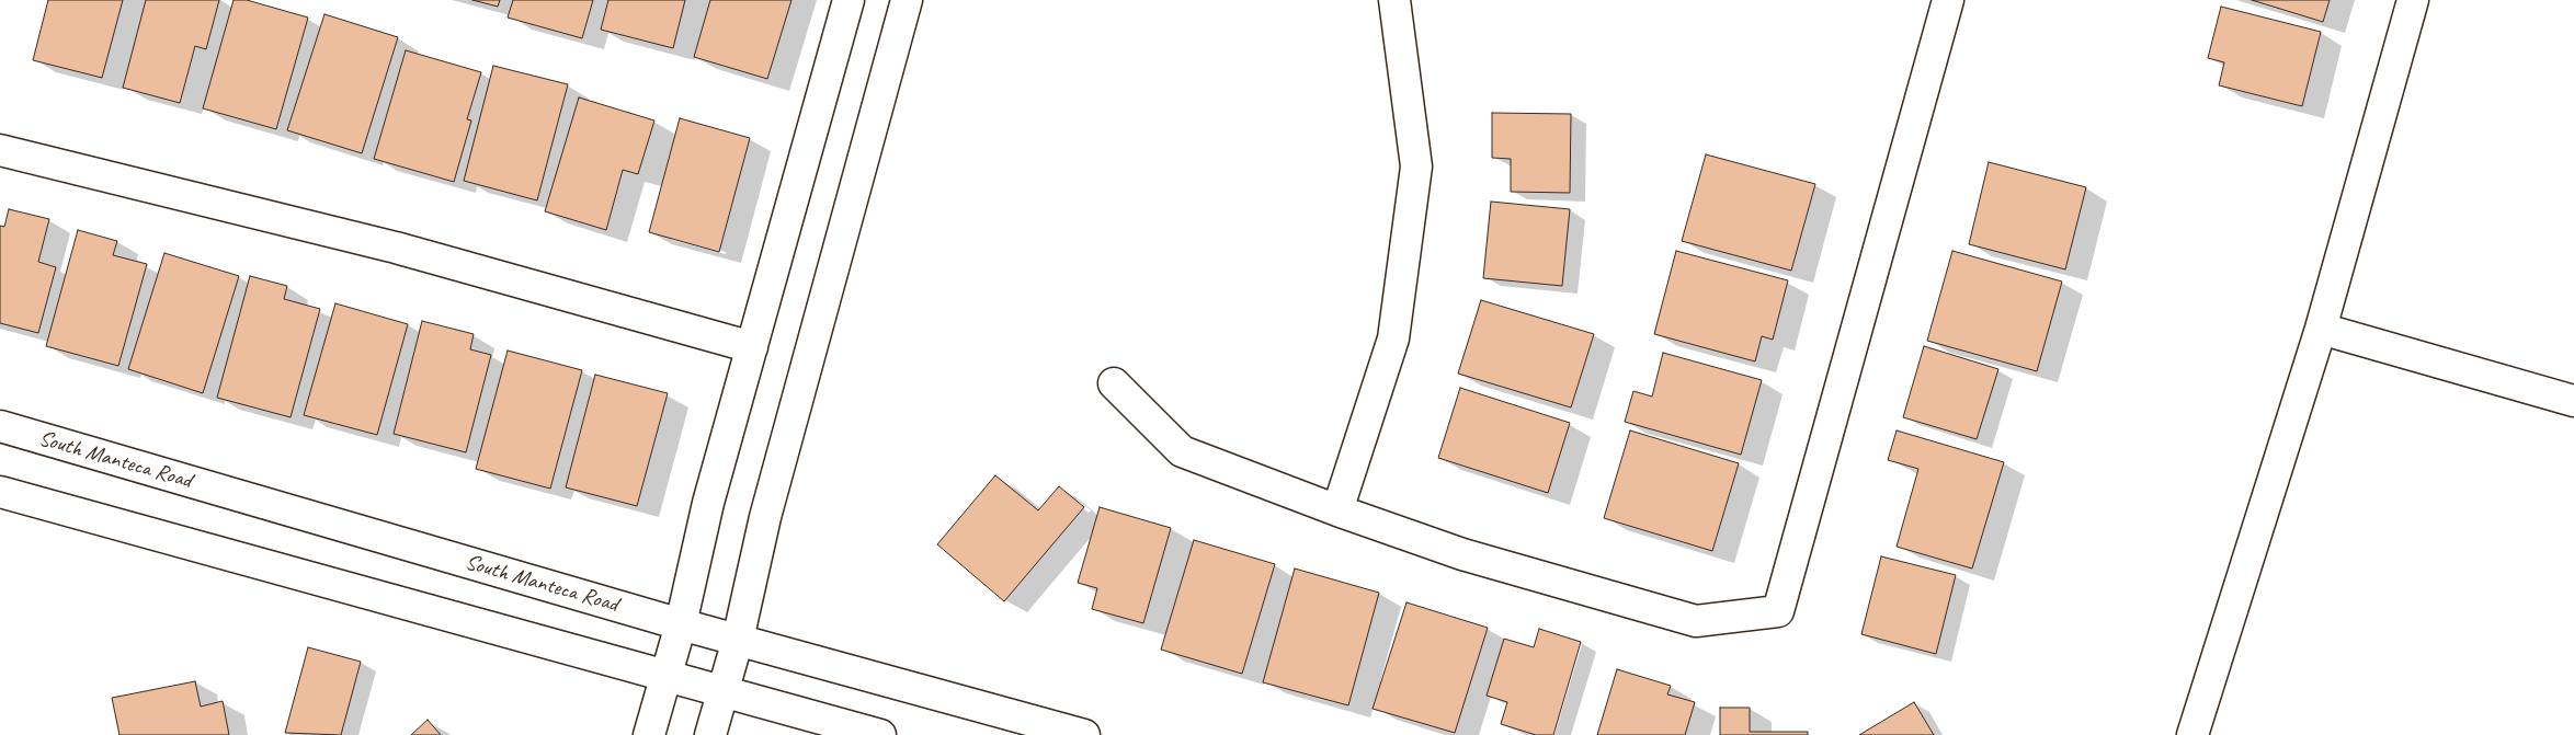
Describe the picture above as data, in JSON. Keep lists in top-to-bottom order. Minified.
{"streets":{"street":["South Manteca Road"]}}
